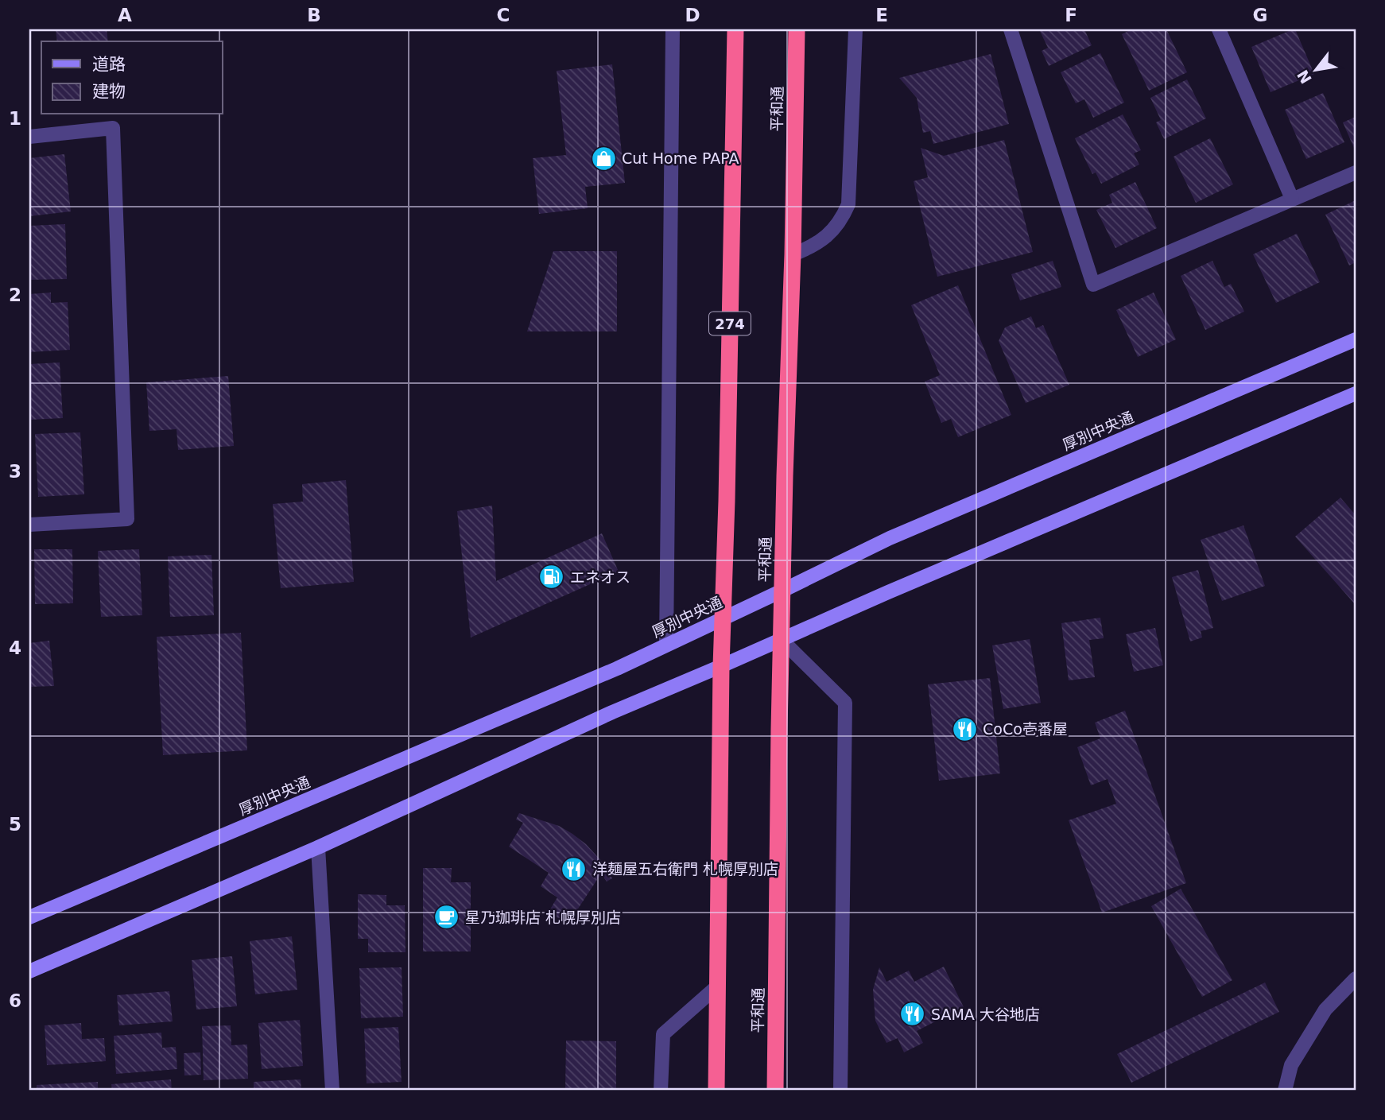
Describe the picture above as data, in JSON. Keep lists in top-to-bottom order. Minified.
{"streets":{"highway":["平和通","274"],"main road":["厚別中央通"]},"crossings":[["平和通","厚別中央通"],["274","厚別中央通"]],"places":{"shop":["Cut Home PAPA"],"fuel station":["エネオス"],"restaurant":["CoCo壱番屋","洋麺屋五右衛門 札幌厚別店","SAMA 大谷地店"],"cafe":["星乃珈琲店 札幌厚別店"]},"legend":["道路","建物"],"north":"bottom left","grid":{"columns":["A","B","C","D","E","F","G"],"rows":["1","2","3","4","5","6"]}}
